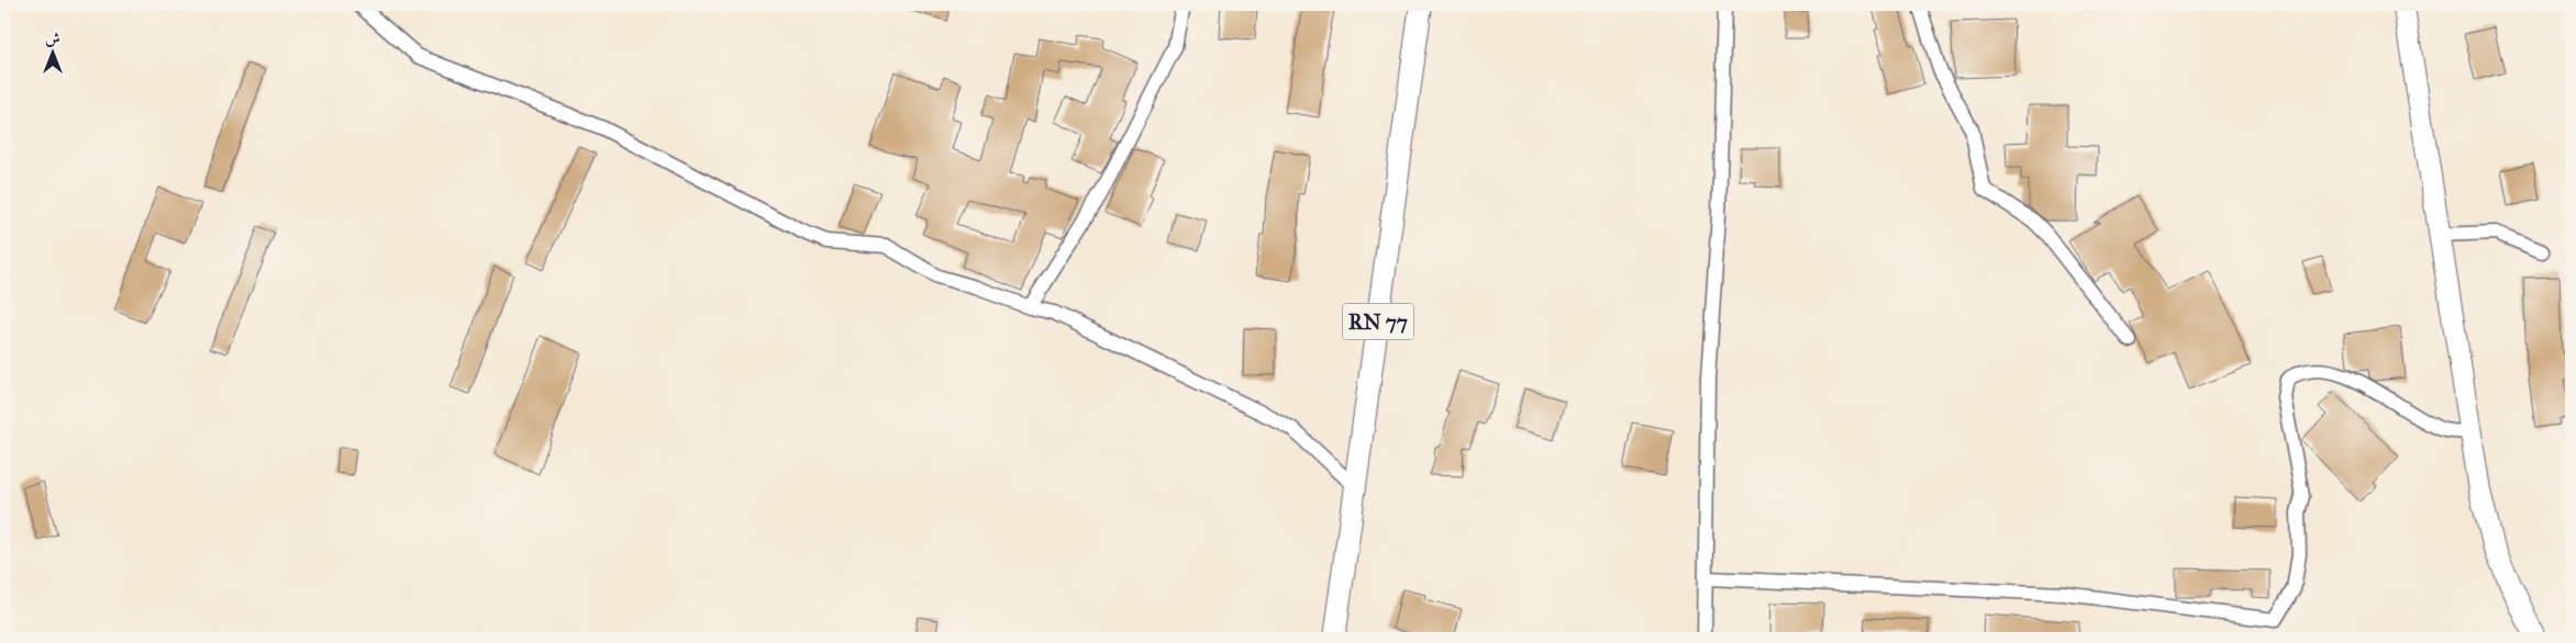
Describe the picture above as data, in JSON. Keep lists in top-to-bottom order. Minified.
{"streets":{"main road":["RN 77"]},"north":"top"}
